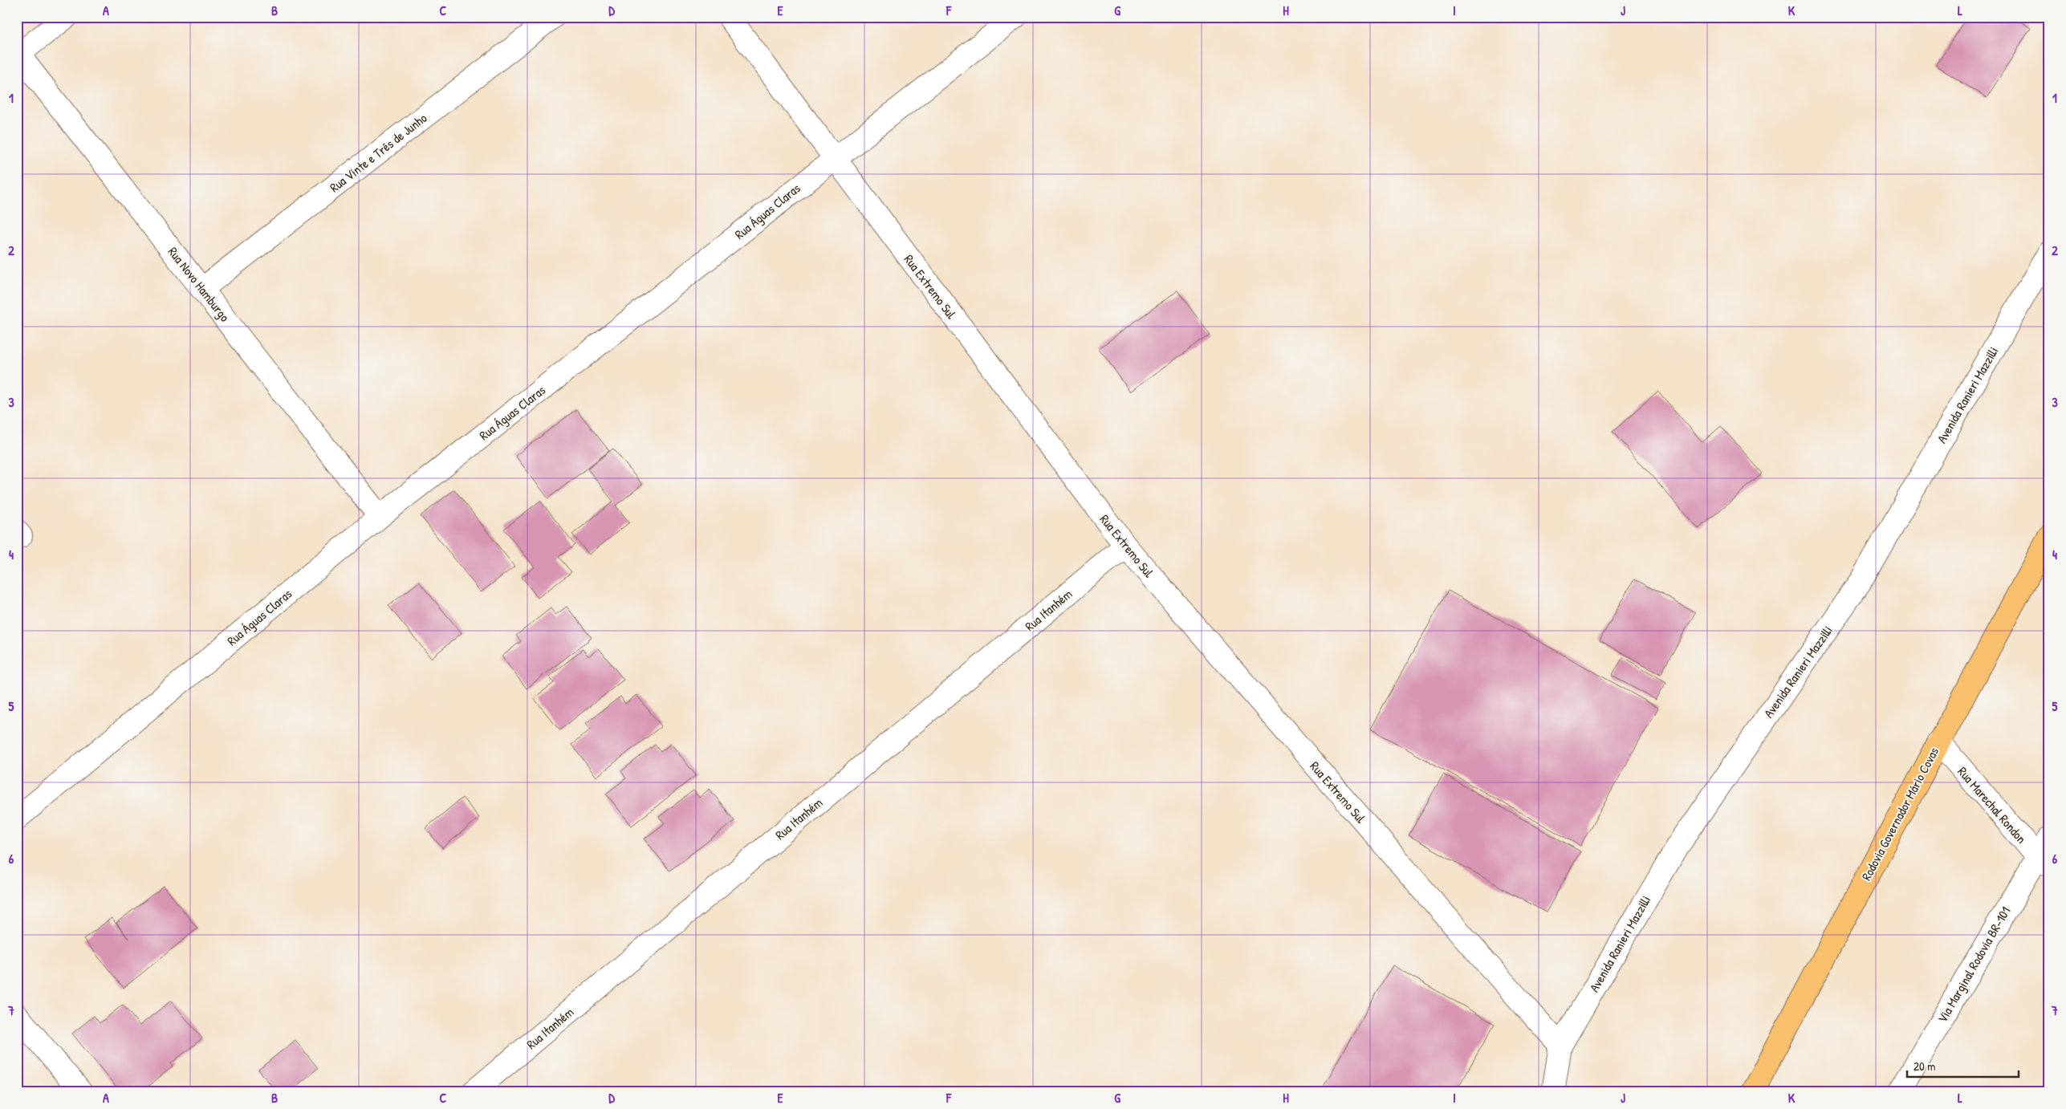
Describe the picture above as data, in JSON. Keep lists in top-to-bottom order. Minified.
{"streets":{"highway":["Rodovia Governador Mário Covas"],"street":["Rua Vinte e Três de Junho","Rua Águas Claras","Rua Novo Hamburgo","Rua Extremo Sul","Avenida Ranieri Mazzilli","Rua Itanhém","Rua Marechal Rondon","Via Marginal Rodovia BR-101"]},"crossings":[["Rua Vinte e Três de Junho","Rua Novo Hamburgo"],["Rua Águas Claras","Rua Novo Hamburgo"],["Rua Águas Claras","Rua Extremo Sul"],["Rua Extremo Sul","Avenida Ranieri Mazzilli"],["Rua Extremo Sul","Rua Itanhém"],["Rua Marechal Rondon","Rodovia Governador Mário Covas"],["Rua Marechal Rondon","Via Marginal Rodovia BR-101"]],"scale_bar":"20 m","grid":{"columns":["A","B","C","D","E","F","G","H","I","J","K","L"],"rows":["1","2","3","4","5","6","7"]}}
